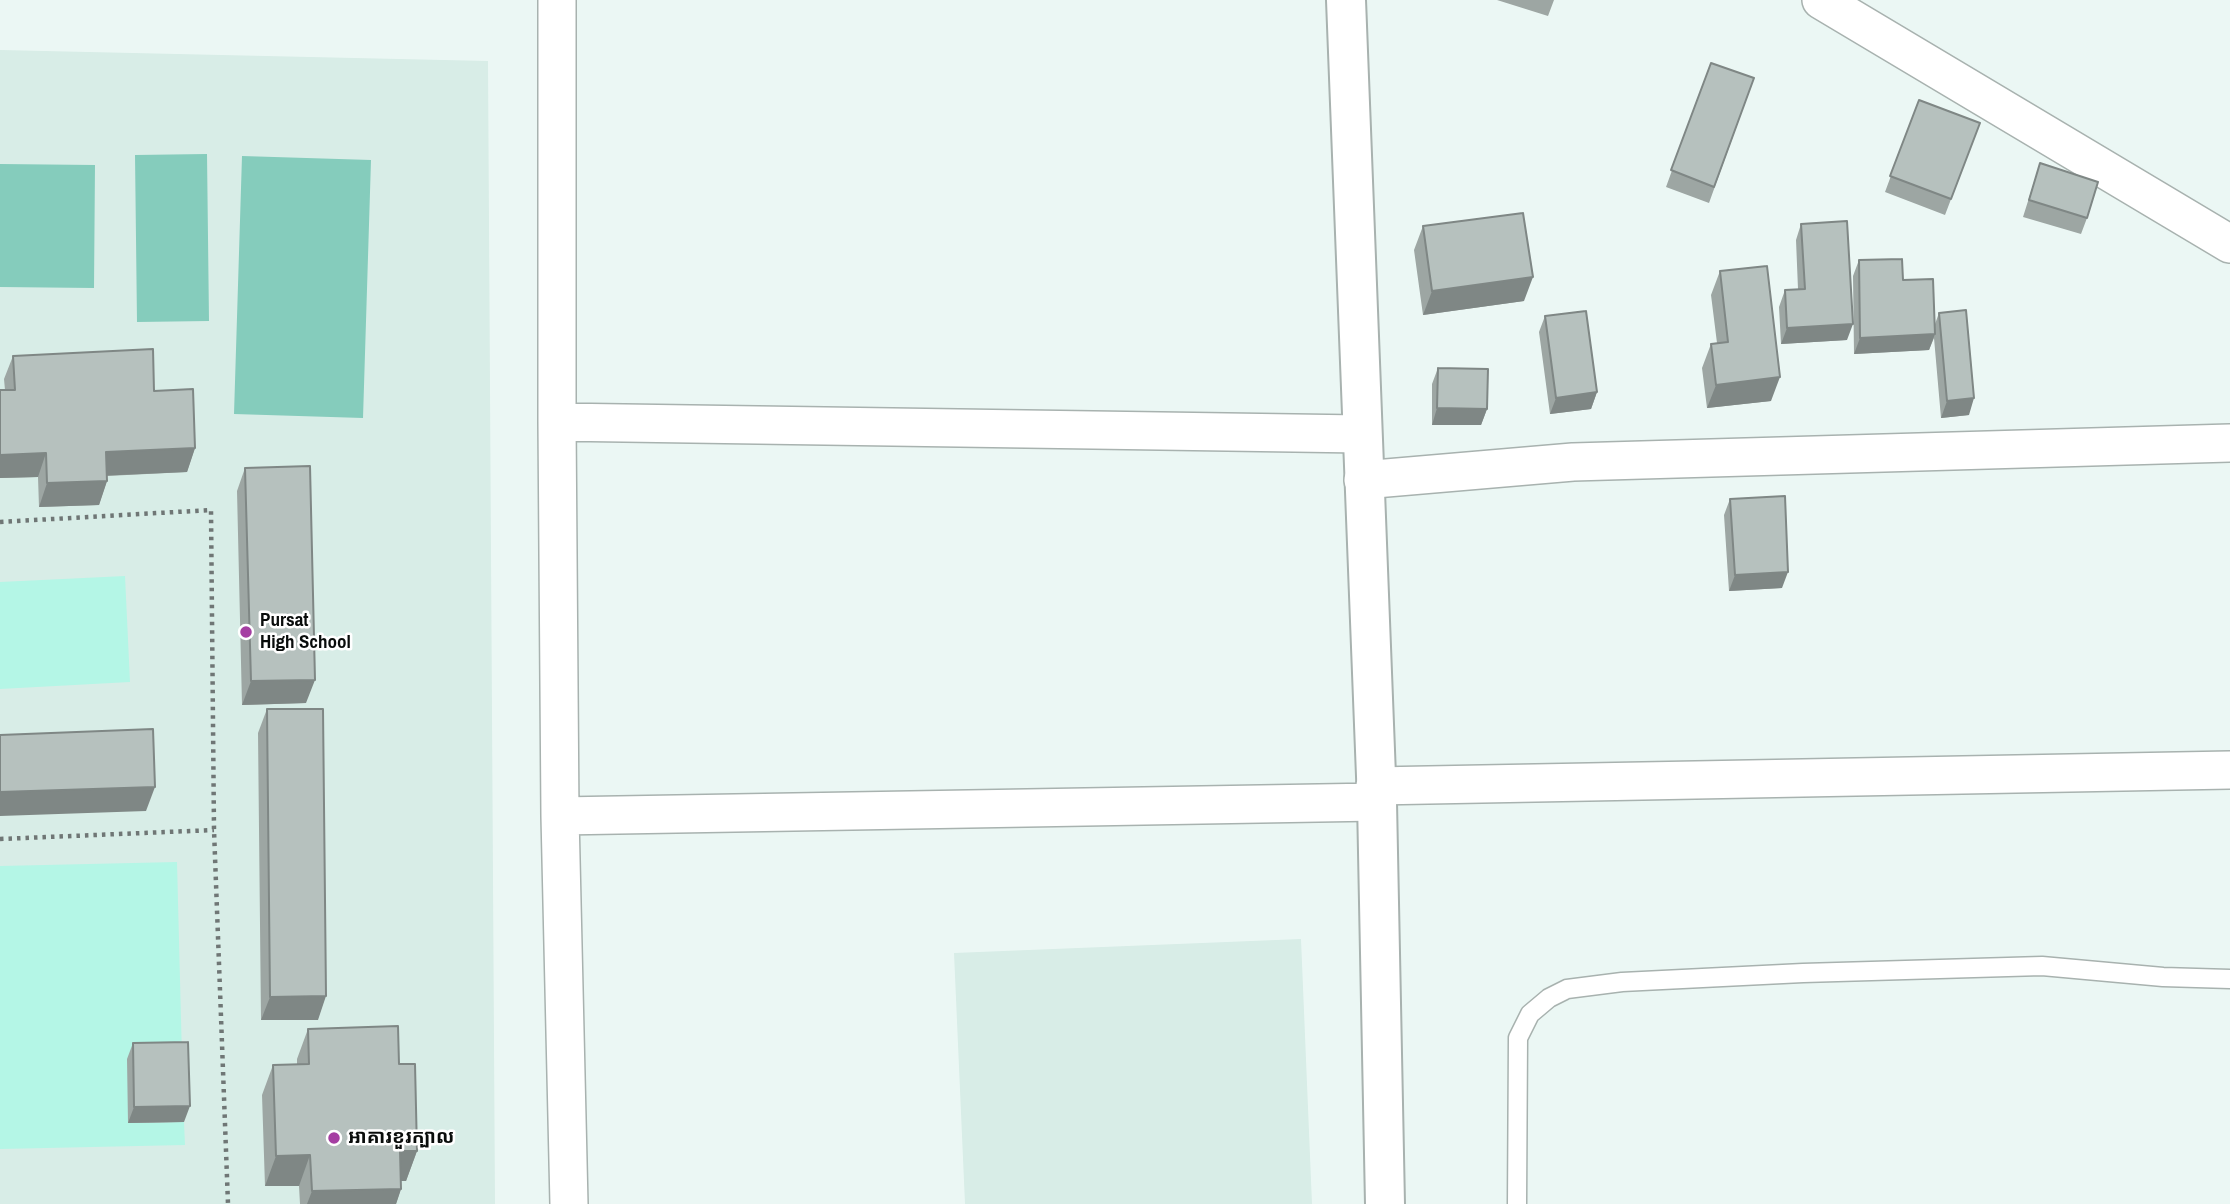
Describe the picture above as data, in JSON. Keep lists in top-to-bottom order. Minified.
{"places":["Pursat High School","អាគារខួរក្បាល"]}
